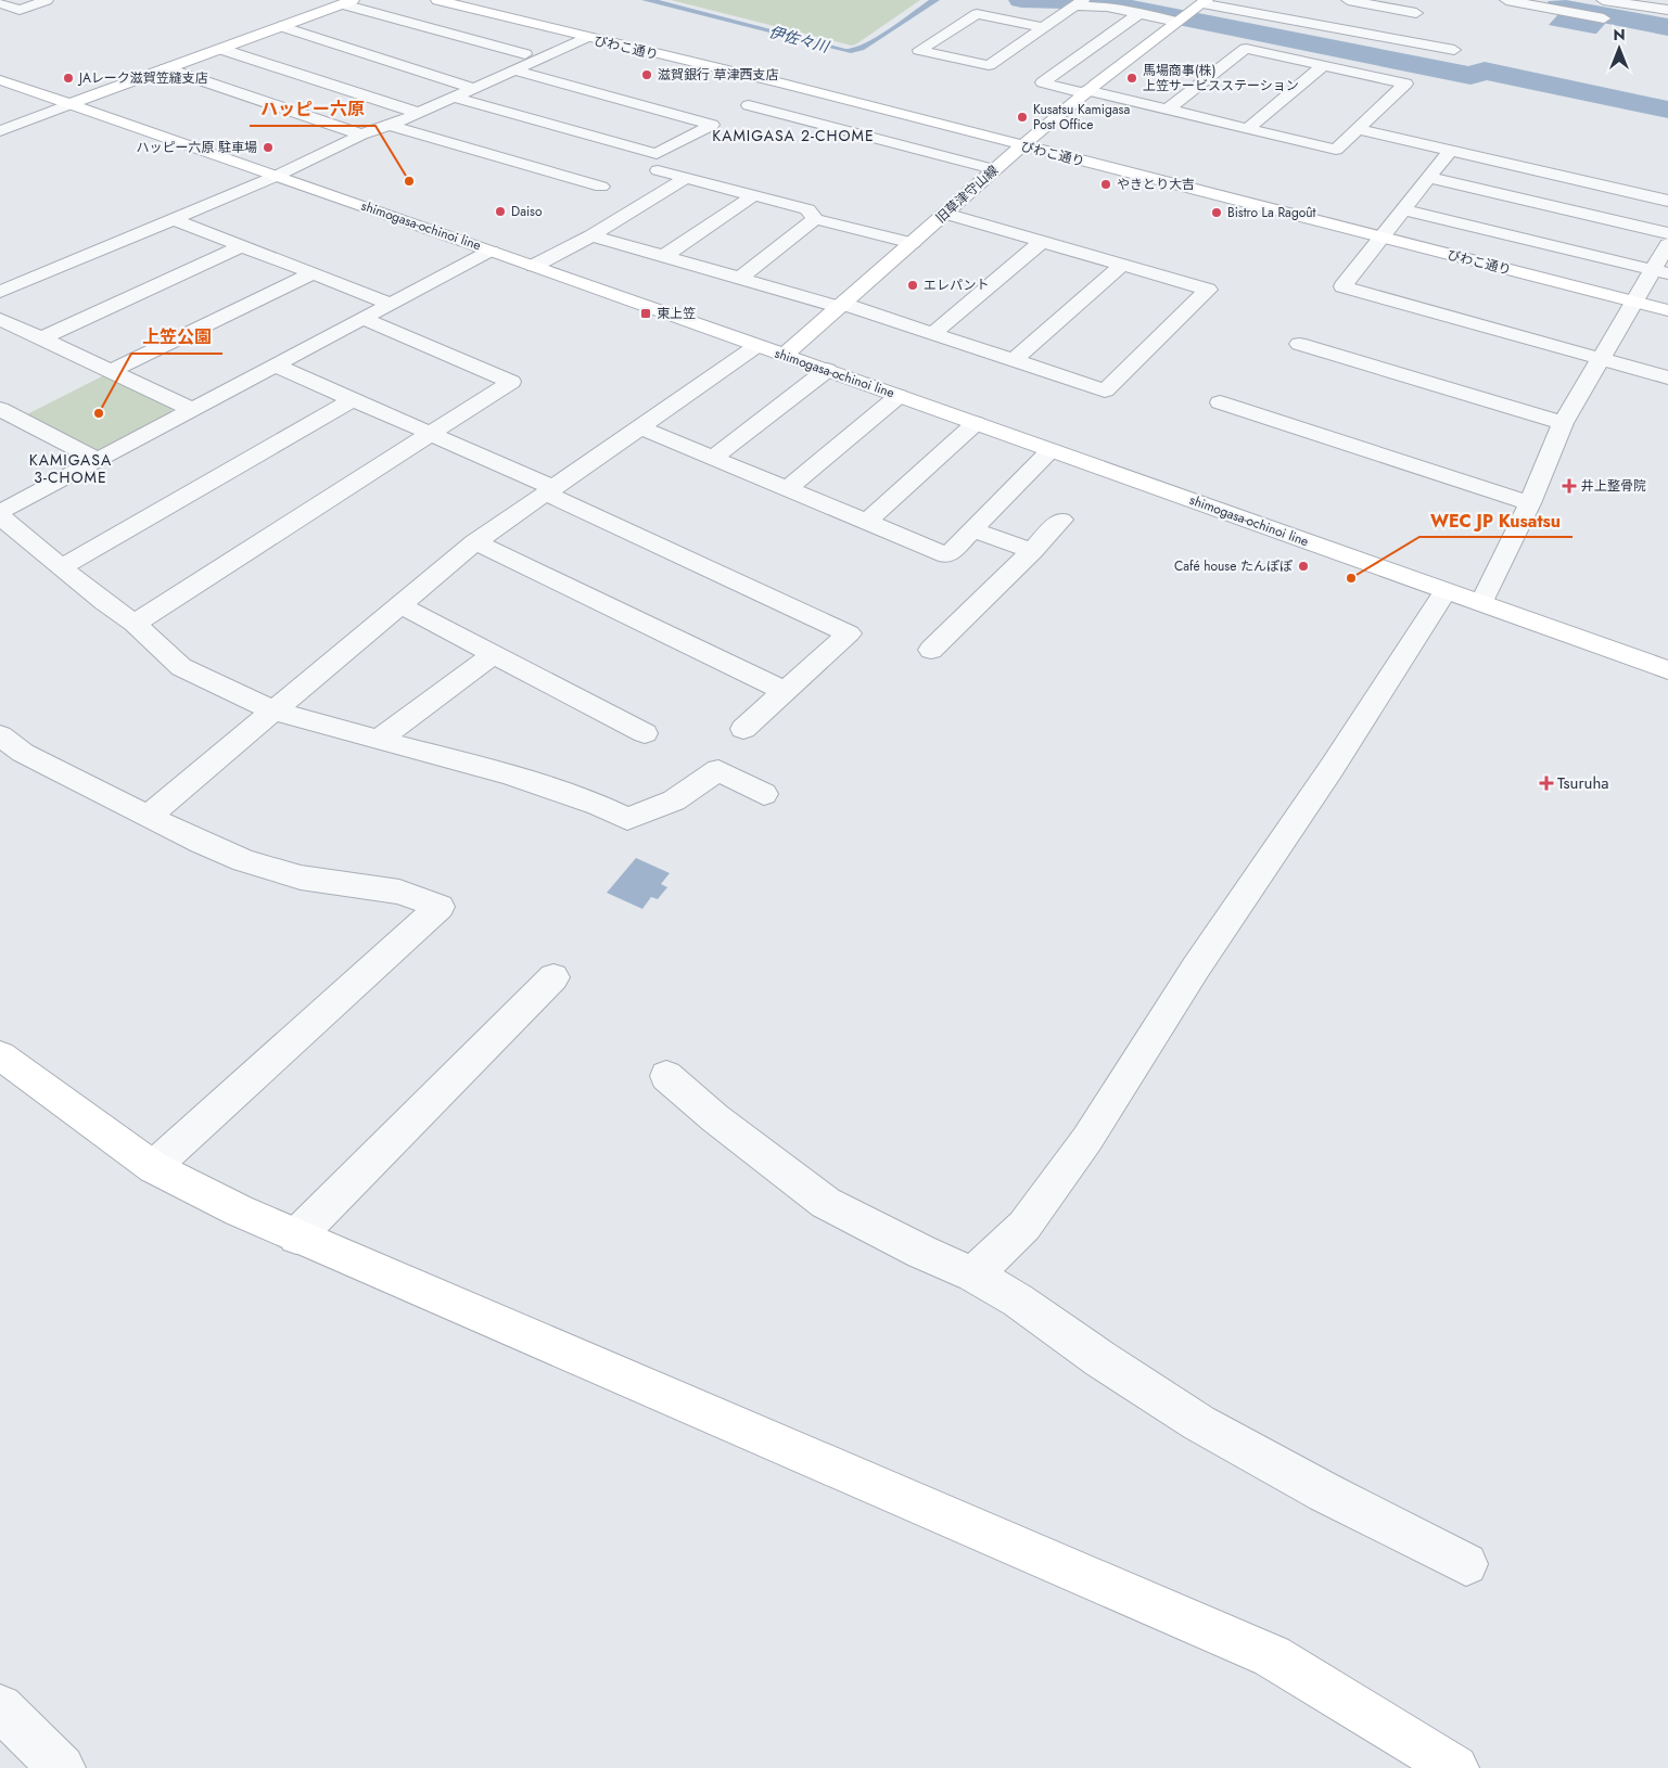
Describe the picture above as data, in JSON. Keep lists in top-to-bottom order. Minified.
{"streets":{"street":["びわこ通り","旧草津守山線","shimogasa-ochinoi line"]},"crossings":[["びわこ通り","旧草津守山線"],["旧草津守山線","shimogasa-ochinoi line"]],"districts":["KAMIGASA 2-CHOME","KAMIGASA 3-CHOME"],"water":["伊佐々川"],"places":{"other":["滋賀銀行 草津西支店","JAレーク滋賀笠縫支店","馬場商事(株) 上笠サービスステーション","Kusatsu Kamigasa Post Office","ハッピー六原 駐車場","ハッピー六原","やきとり大吉","Daiso","Bistro La Ragoût","エレパント","上笠公園","Café house たんぽぽ","WEC JP Kusatsu"],"transit":["東上笠"],"health":["井上整骨院","Tsuruha"]},"north":"top"}
